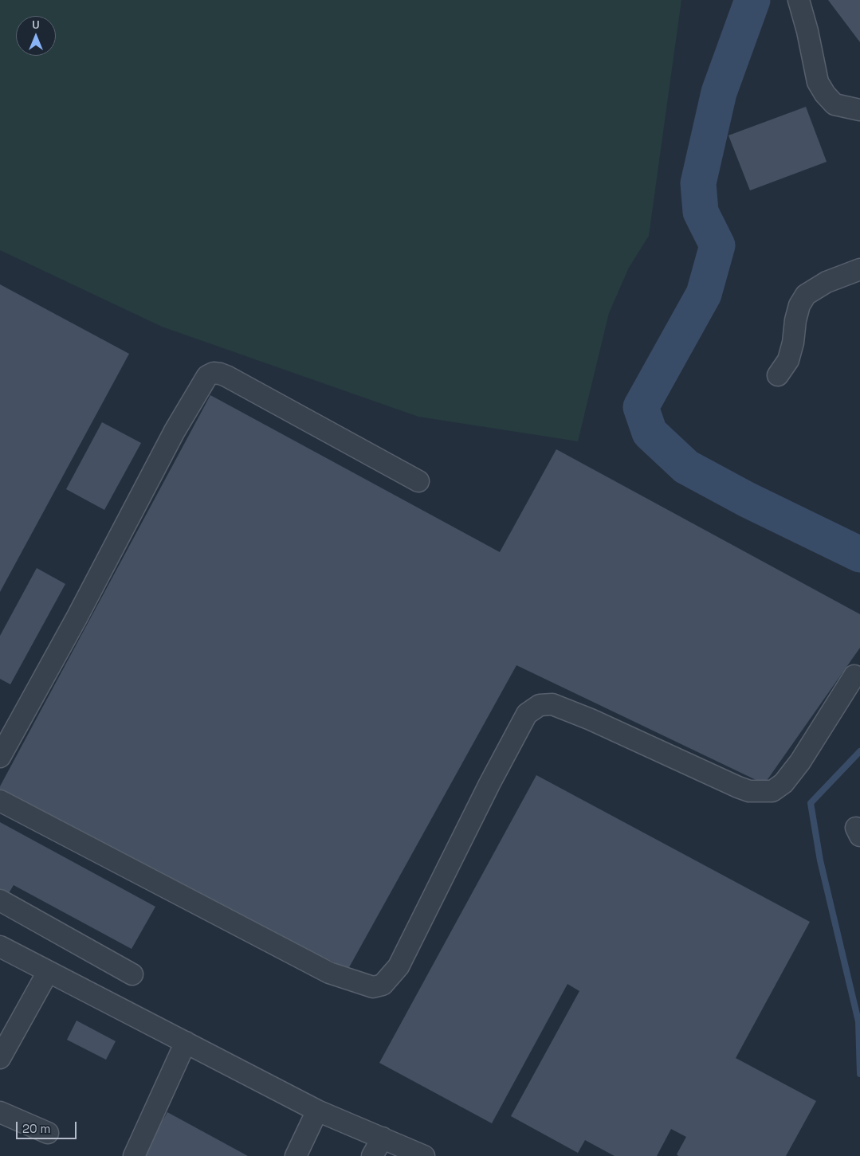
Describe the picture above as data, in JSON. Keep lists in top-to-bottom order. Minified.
{"scale_bar":"20 m","north":"top"}
